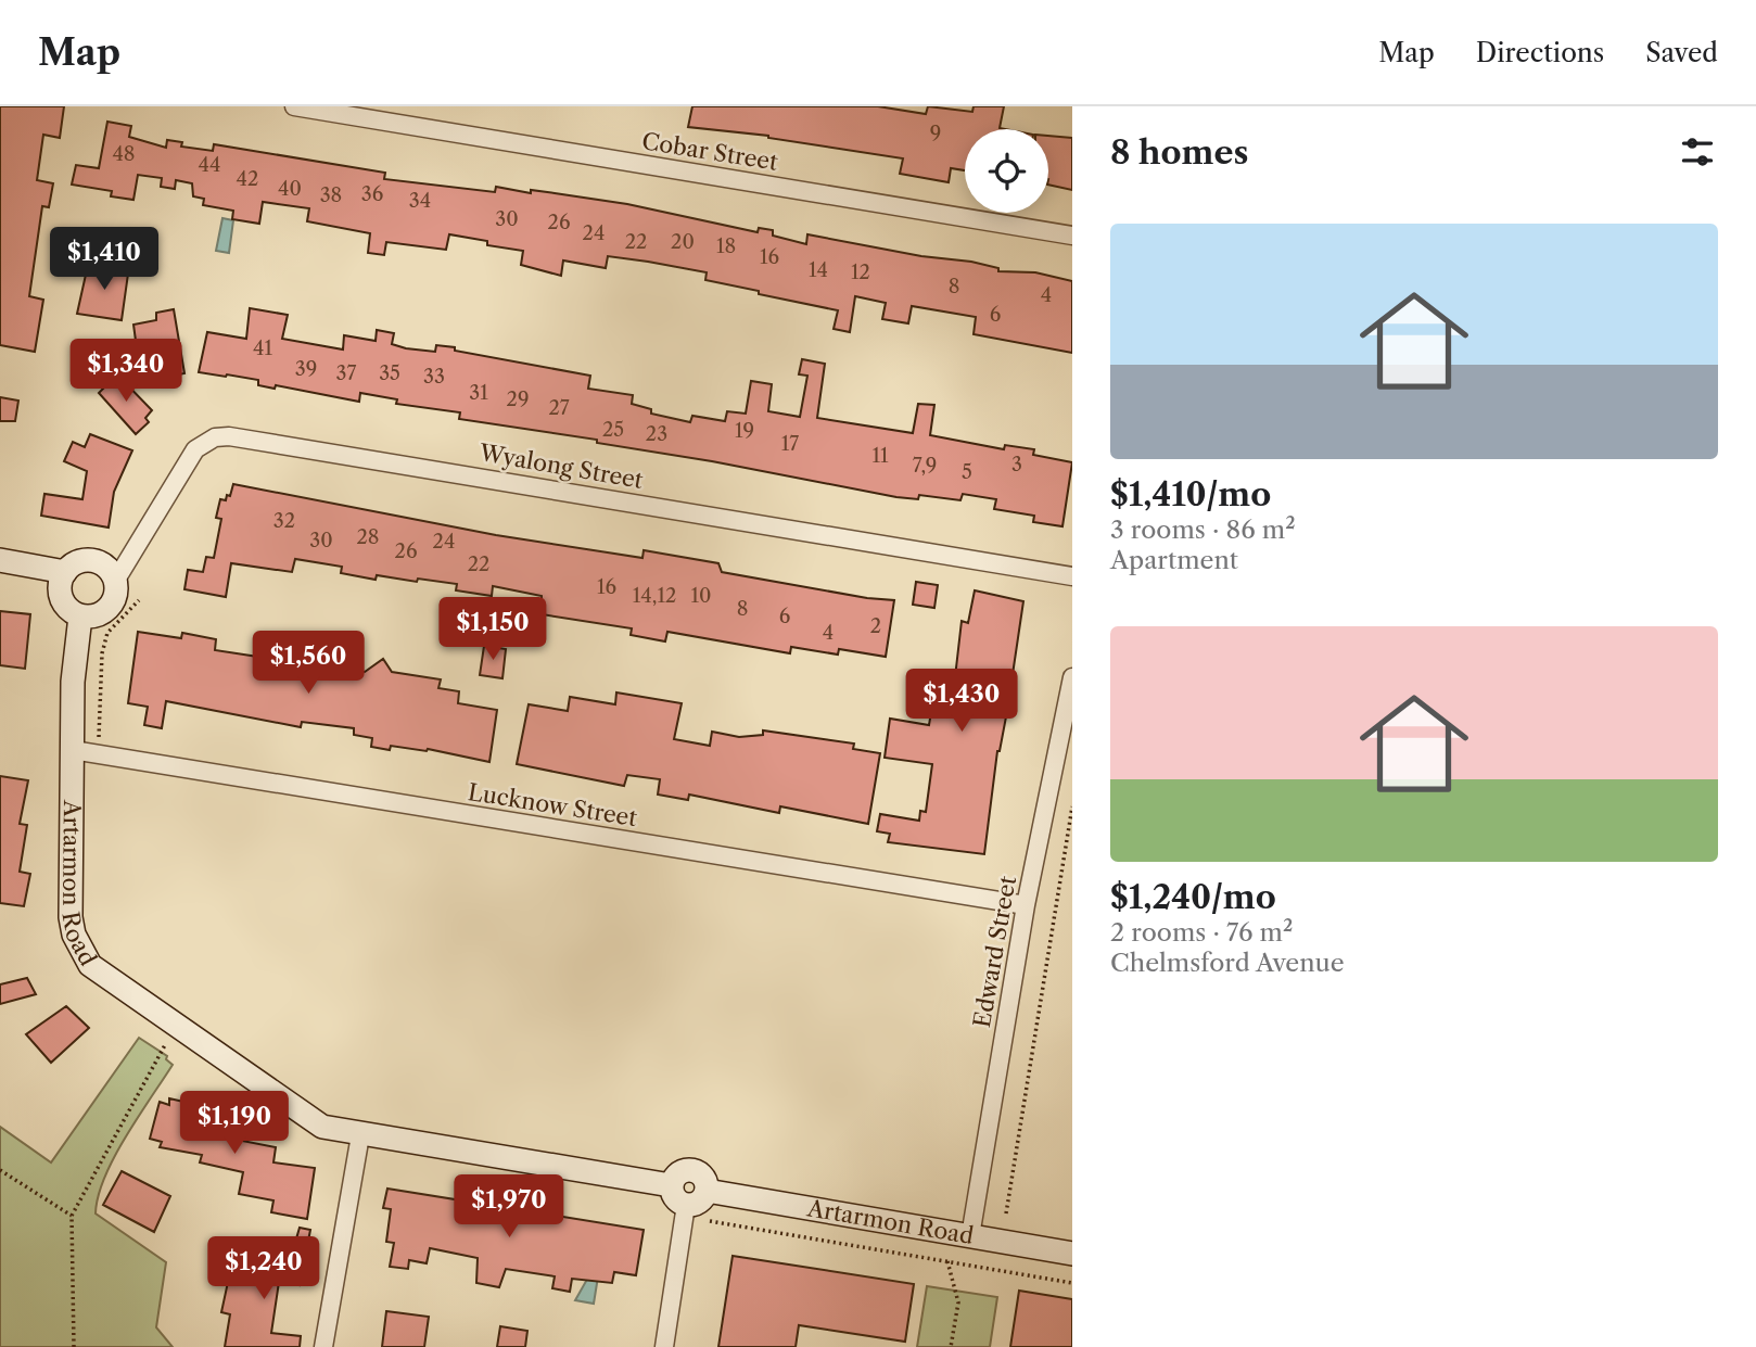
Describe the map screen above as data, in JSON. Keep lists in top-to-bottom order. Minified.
{"streets":{"street":["Cobar Street","Wyalong Street","Lucknow Street","Artarmon Road","Edward Street"]},"crossings":[["Wyalong Street","Artarmon Road"],["Lucknow Street","Artarmon Road"],["Lucknow Street","Edward Street"],["Artarmon Road","Edward Street"]],"house_numbers":["9","48","44","42","40","36","38","34","30","26","24","22","20","18","16","14","12","8","4","6","41","39","37","35","33","31","29","27","25","19","23","17","11","3","7,9","5","32","28","30","24","26","22","16","14,12","10","8","6","2","4"],"page":{"header":"Map","nav":["Map","Directions","Saved"],"heading":"8 homes","list":[{"name":"$1,410/mo","note":"3 rooms · 86 m² · Apartment"},{"name":"$1,240/mo","note":"2 rooms · 76 m² · Chelmsford Avenue"}],"price":["$1,410","$1,340","$1,150","$1,560","$1,430","$1,190","$1,970","$1,240"]}}
